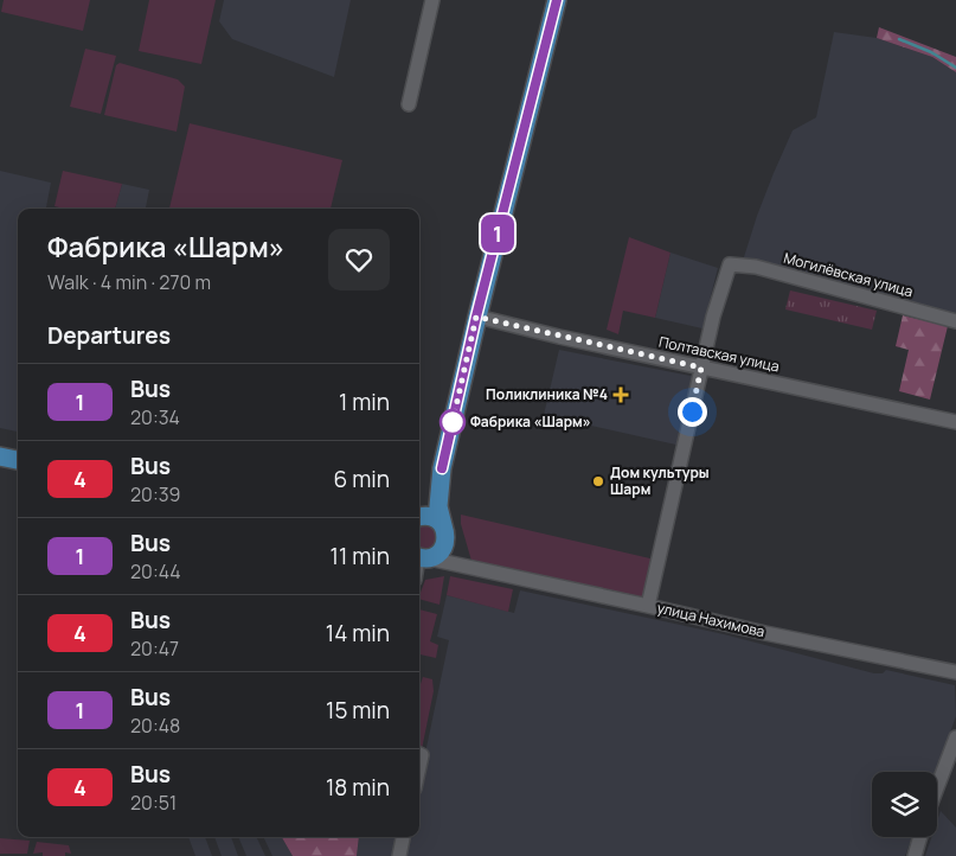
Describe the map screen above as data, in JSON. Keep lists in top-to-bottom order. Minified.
{"streets":{"street":["Могилёвская улица","Полтавская улица","улица Нахимова"]},"crossings":[["Могилёвская улица","Полтавская улица"]],"places":{"health":["Поликлиника №4"],"other":["Фабрика «Шарм»","Дом культуры Шарм"]},"lines":["bus line 1"],"page":{"on_map":"1","heading":[["Фабрика «Шарм»","Walk · 4 min · 270 m"],"Departures"],"list":[{"mark":"1","name":"Bus","note":"20:34","value":"1 min"},{"mark":"4","name":"Bus","note":"20:39","value":"6 min"},{"mark":"1","name":"Bus","note":"20:44","value":"11 min"},{"mark":"4","name":"Bus","note":"20:47","value":"14 min"},{"mark":"1","name":"Bus","note":"20:48","value":"15 min"},{"mark":"4","name":"Bus","note":"20:51","value":"18 min"}]}}
